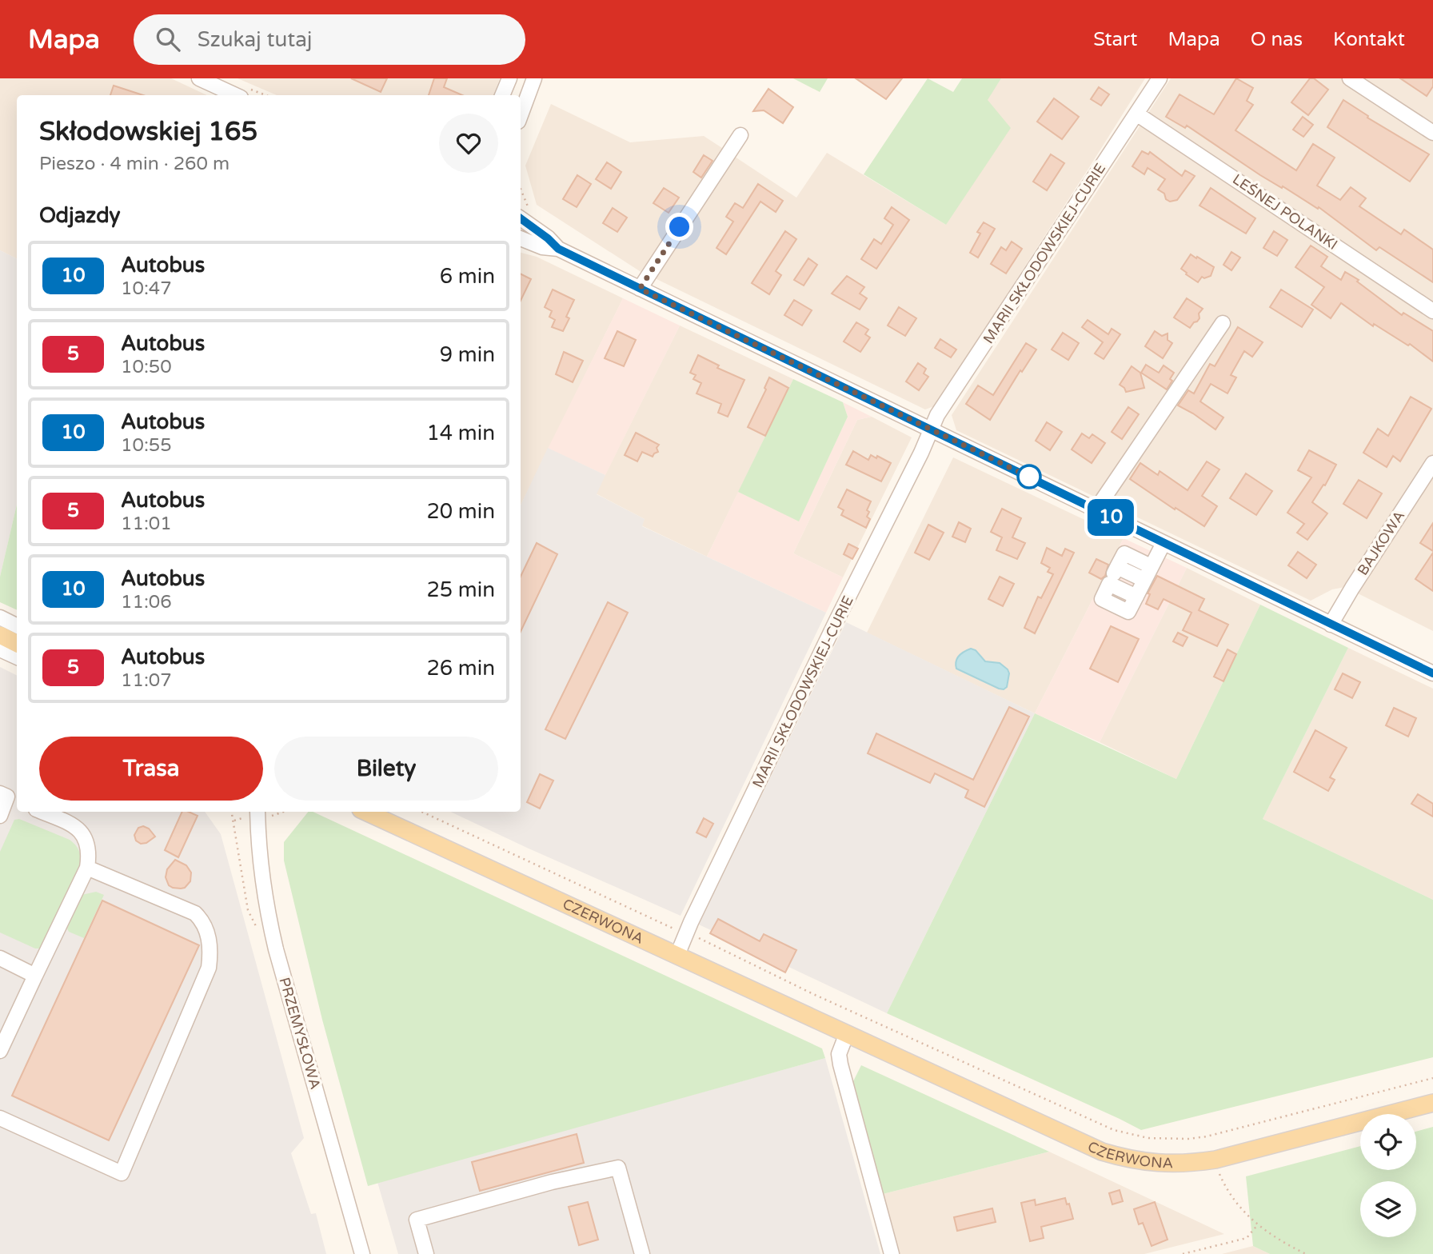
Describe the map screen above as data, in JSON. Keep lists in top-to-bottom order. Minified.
{"streets":{"main road":["CZERWONA"],"street":["LEŚNEJ POLANKI","MARII SKŁODOWSKIEJ-CURIE","BAJKOWA","PRZEMYSŁOWA"]},"crossings":[["LEŚNEJ POLANKI","MARII SKŁODOWSKIEJ-CURIE"],["MARII SKŁODOWSKIEJ-CURIE","CZERWONA"]],"lines":["bus line 10"],"page":{"header":"Mapa","search":"Szukaj tutaj","nav":["Start","Mapa","O nas","Kontakt"],"on_map":"10","heading":[["Skłodowskiej 165","Pieszo · 4 min · 260 m"],"Odjazdy"],"list":[{"mark":"10","name":"Autobus","note":"10:47","value":"6 min"},{"mark":"5","name":"Autobus","note":"10:50","value":"9 min"},{"mark":"10","name":"Autobus","note":"10:55","value":"14 min"},{"mark":"5","name":"Autobus","note":"11:01","value":"20 min"},{"mark":"10","name":"Autobus","note":"11:06","value":"25 min"},{"mark":"5","name":"Autobus","note":"11:07","value":"26 min"}],"buttons":["Trasa","Bilety"]}}
